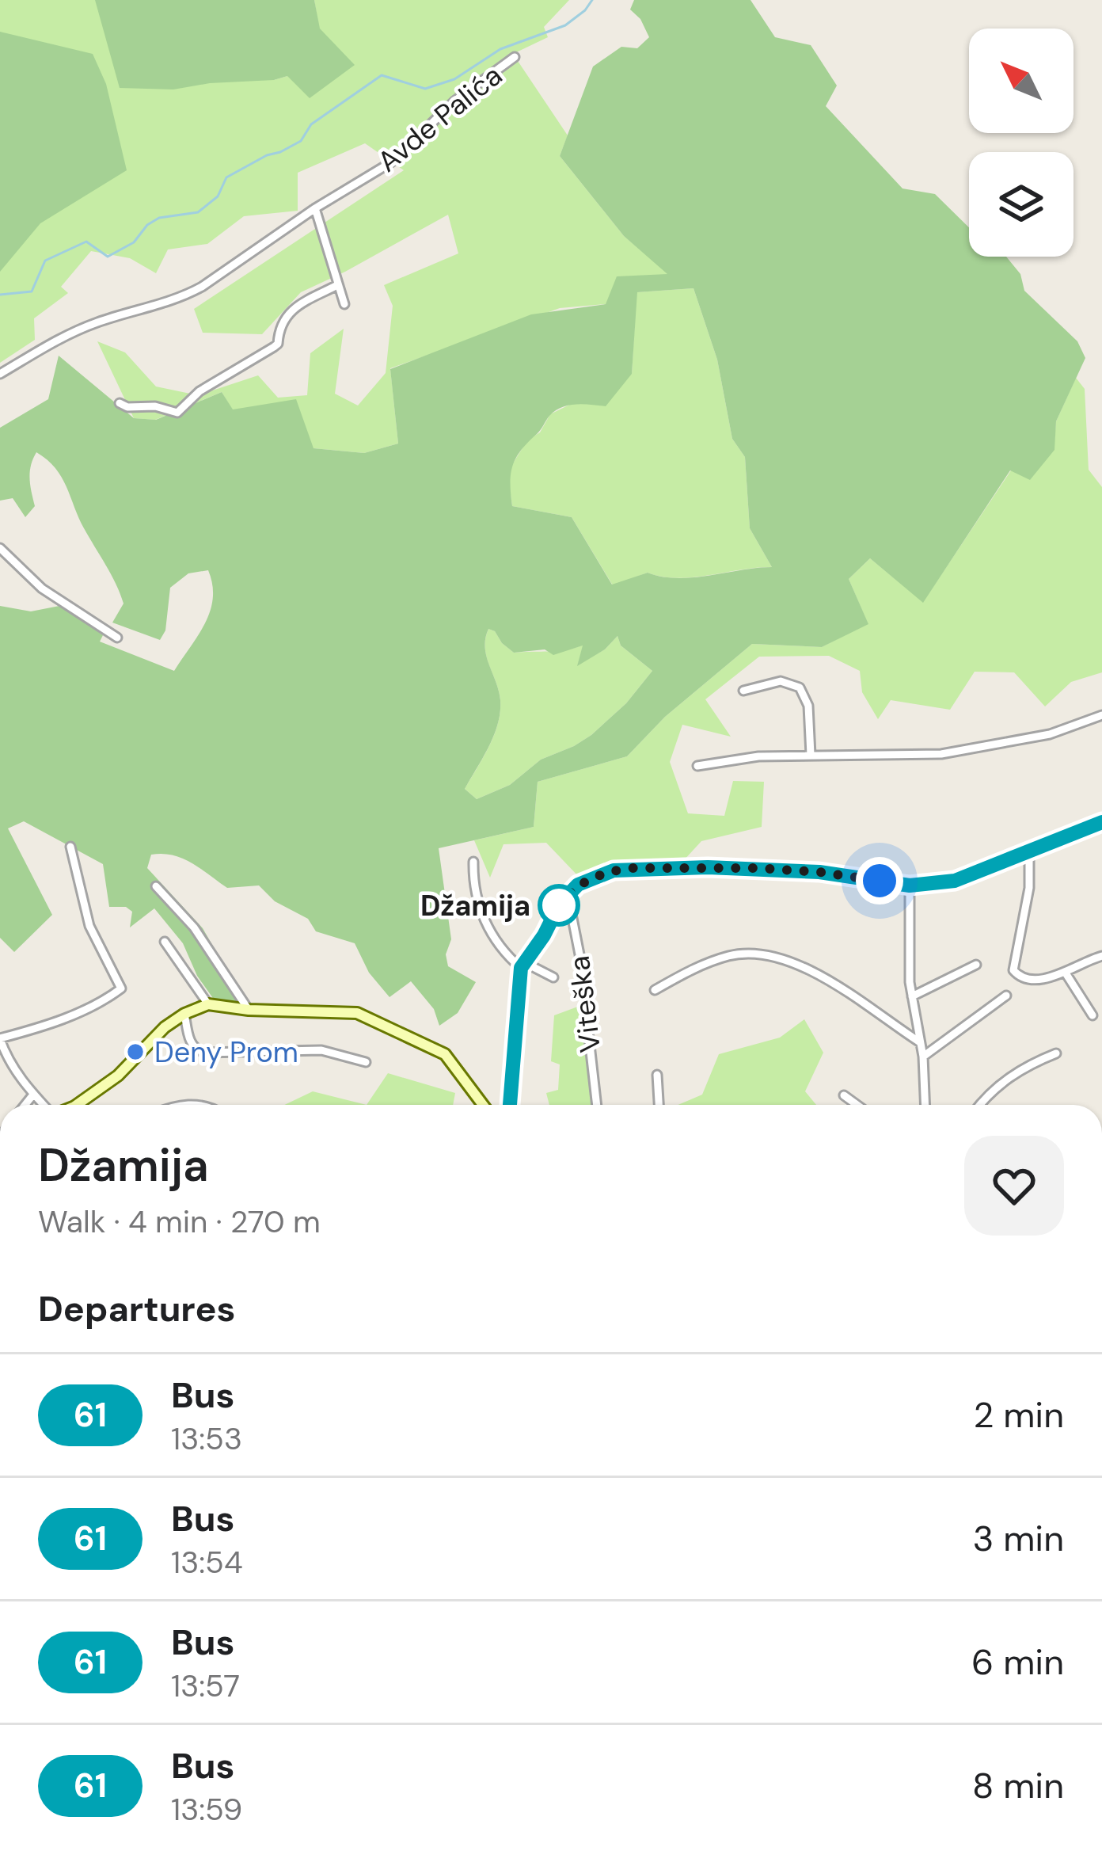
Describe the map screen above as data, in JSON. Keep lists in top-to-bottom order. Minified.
{"streets":{"street":["Avde Palića","Viteška"]},"places":["Džamija","Deny Prom"],"lines":["bus line 61"],"north":"top left","page":{"heading":[["Džamija","Walk · 4 min · 270 m"],"Departures"],"list":[{"mark":"61","name":"Bus","note":"13:53","value":"2 min"},{"mark":"61","name":"Bus","note":"13:54","value":"3 min"},{"mark":"61","name":"Bus","note":"13:57","value":"6 min"},{"mark":"61","name":"Bus","note":"13:59","value":"8 min"}]}}
